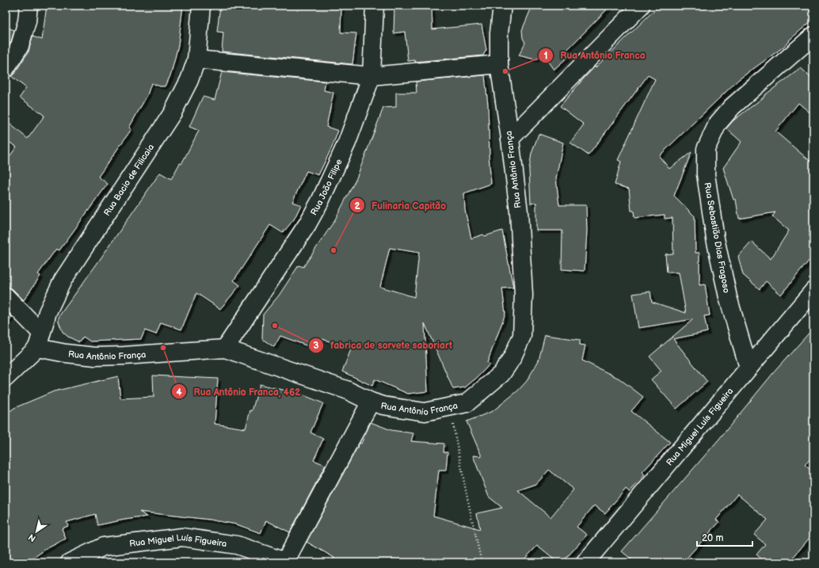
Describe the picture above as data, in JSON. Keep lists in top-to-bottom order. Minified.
{"streets":{"street":["Rua Antônio França","Rua Bacio de Filicaia","Rua João Filipe","Rua Sebastião Dias Fragoso","Rua Miguel Luís Figueira"]},"crossings":[["Rua Antônio França","Rua Bacio de Filicaia"],["Rua Antônio França","Rua João Filipe"],["Rua Sebastião Dias Fragoso","Rua Miguel Luís Figueira"]],"places":["Rua Antônio Franca","Fulinaria Capitão","fabrica de sorvete saboriart","Rua Antônio Franca, 462"],"scale_bar":"20 m","north":"bottom left"}
